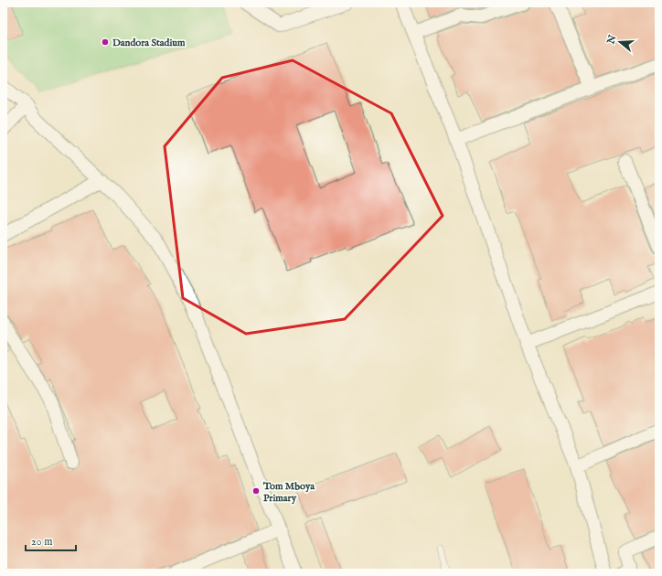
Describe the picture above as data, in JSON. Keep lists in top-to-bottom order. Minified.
{"places":["Dandora Stadium","Tom Mboya Primary"],"scale_bar":"20 m","north":"left"}
